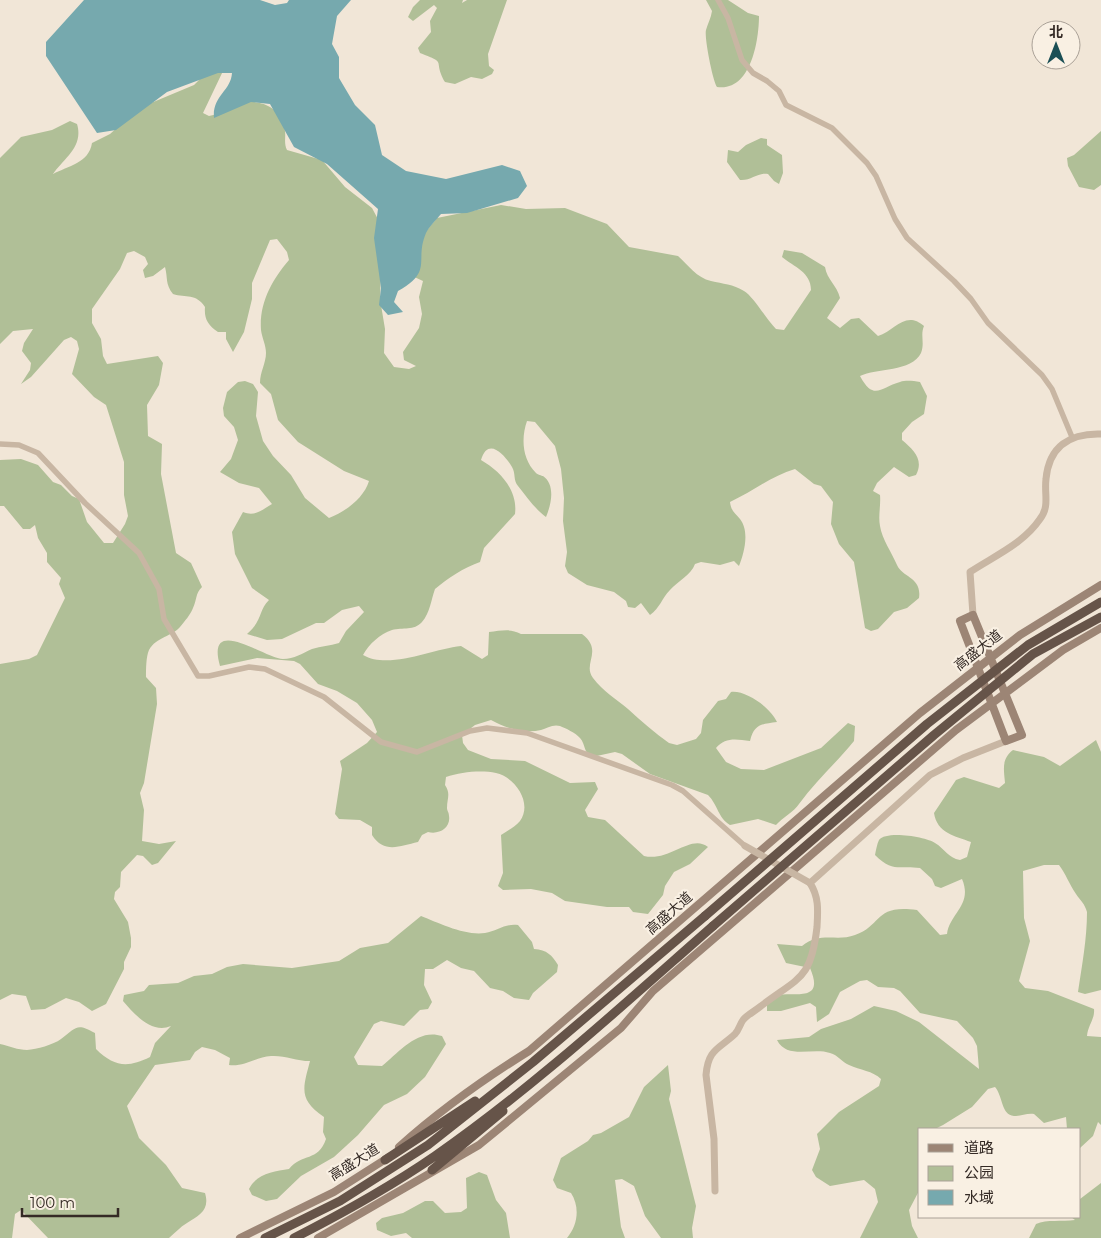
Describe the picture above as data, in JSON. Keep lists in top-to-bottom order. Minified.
{"streets":{"highway":["高盛大道"]},"legend":["道路","公园","水域"],"scale_bar":"100 m","north":"top"}
